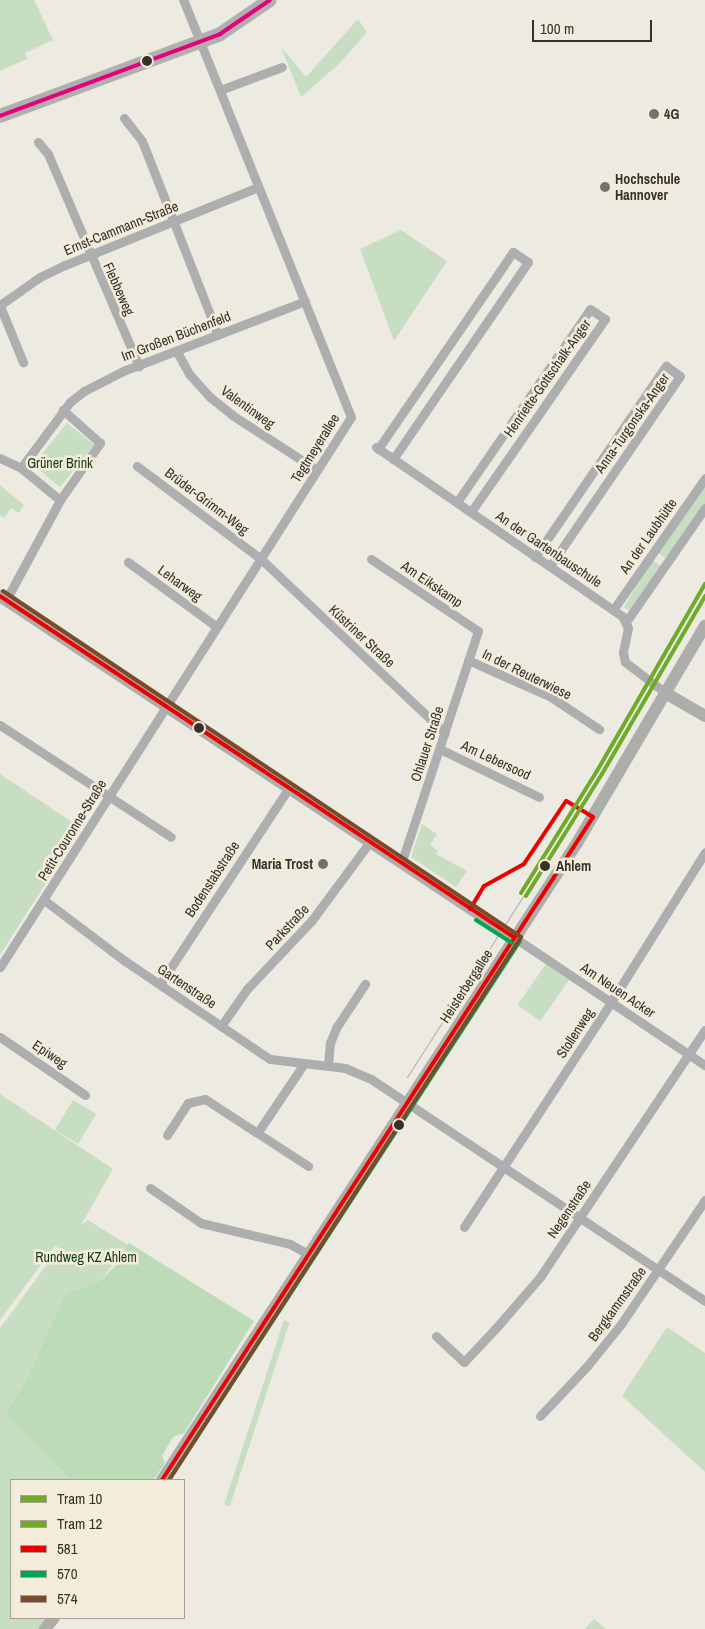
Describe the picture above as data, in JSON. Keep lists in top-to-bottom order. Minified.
{"streets":{"main road":["Heisterbergallee"],"street":["Ernst-Cammann-Straße","Flebbeweg","Im Großen Büchenfeld","Henriette-Gottschalk-Anger","Valentinweg","Anna-Turgonska-Anger","Tegtmeyerallee","Brüder-Grimm-Weg","An der Laubhütte","An der Gartenbauschule","Leharweg","Am Eikskamp","Küstriner Straße","In der Reuterwiese","Ohlauer Straße","Am Lebersood","Petit-Couronne-Straße","Bodenstabstraße","Parkstraße","Gartenstraße","Am Neuen Acker","Stollenweg","Epiweg","Negenstraße","Bergkammstraße"]},"crossings":[["Ernst-Cammann-Straße","Flebbeweg"],["Ernst-Cammann-Straße","Tegtmeyerallee"],["Flebbeweg","Im Großen Büchenfeld"],["Im Großen Büchenfeld","Valentinweg"],["Im Großen Büchenfeld","Tegtmeyerallee"],["Henriette-Gottschalk-Anger","An der Gartenbauschule"],["Valentinweg","Tegtmeyerallee"],["Anna-Turgonska-Anger","An der Gartenbauschule"],["Tegtmeyerallee","Brüder-Grimm-Weg"],["Tegtmeyerallee","Leharweg"],["Tegtmeyerallee","Küstriner Straße"],["Tegtmeyerallee","Petit-Couronne-Straße"],["Brüder-Grimm-Weg","Küstriner Straße"],["An der Laubhütte","An der Gartenbauschule"],["Am Eikskamp","Ohlauer Straße"],["Küstriner Straße","Ohlauer Straße"],["In der Reuterwiese","Ohlauer Straße"],["Ohlauer Straße","Am Lebersood"],["Petit-Couronne-Straße","Gartenstraße"],["Bodenstabstraße","Gartenstraße"],["Parkstraße","Gartenstraße"],["Gartenstraße","Heisterbergallee"],["Gartenstraße","Stollenweg"],["Gartenstraße","Negenstraße"],["Gartenstraße","Bergkammstraße"],["Heisterbergallee","Am Neuen Acker"],["Am Neuen Acker","Stollenweg"],["Am Neuen Acker","Negenstraße"]],"parks":["Grüner Brink","Rundweg KZ Ahlem"],"places":["4G","Hochschule Hannover","Maria Trost","Ahlem"],"lines":["tram line 10","transit line 574","tram line 12","transit line 581","transit line 570"],"legend":["Tram 10","Tram 12","581","570","574"],"scale_bar":"100 m"}
